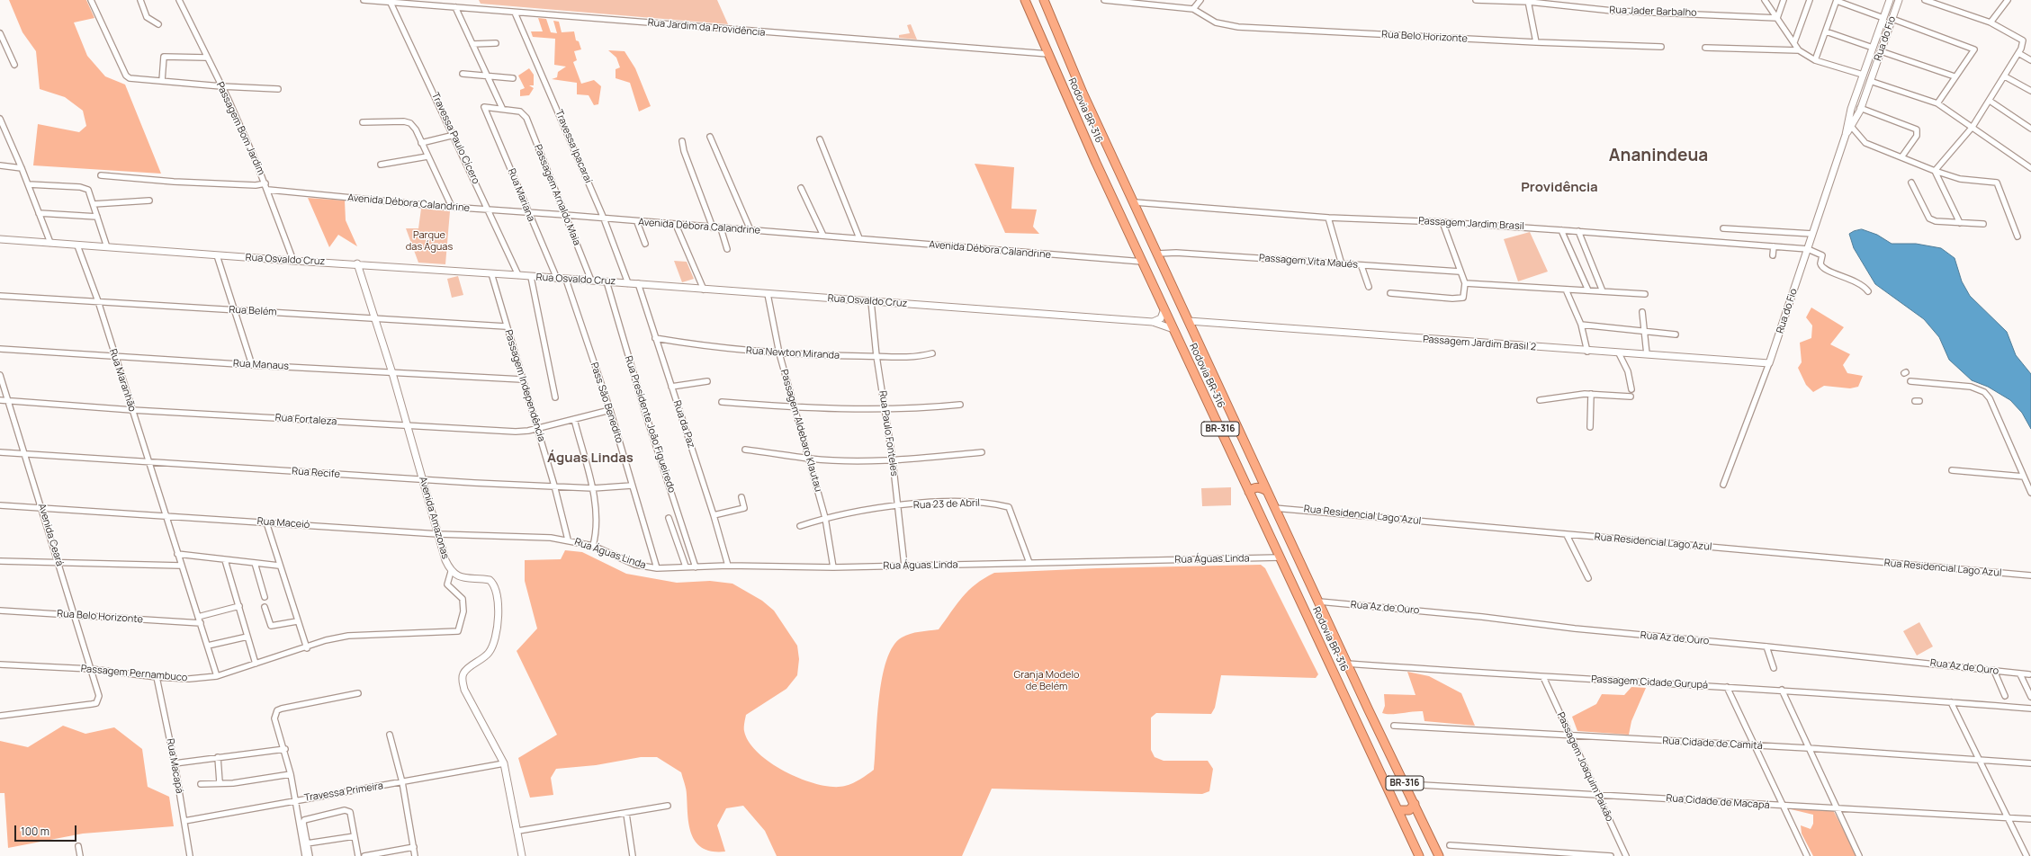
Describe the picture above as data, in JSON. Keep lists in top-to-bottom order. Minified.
{"streets":{"highway":["Rodovia BR-316","BR-316"],"street":["Rua Jader Barbalho","Rua Jardim da Providência","Rua Belo Horizonte","Rua do Fio","Passagem Bom Jardim","Travessa Paulo Cícero","Travessa Ipacaraí","Rua Mariana","Passagem Arnaldo Maia","Avenida Débora Calandrine","Passagem Jardim Brasil","Rua Osvaldo Cruz","Passagem Vita Maués","Rua Belém","Passagem Jardim Brasil 2","Rua Newton Miranda","Rua Manaus","Rua Maranhão","Passagem Independência","Pass São Benedito","Rua Fortaleza","Rua Presidente João Figueiredo","Rua da Paz","Passagem Aldebaro Klautau","Rua Paulo Fonteles","Rua Recife","Rua 23 de Abril","Rua Residencial Lago Azul","Avenida Amazonas","Rua Maceió","Avenida Ceará","Rua Águas Linda","Rua Az de Ouro","Passagem Pernambuco","Passagem Cidade Gurupá","Rua Cidade de Camitá","Rua Macapá","Passagem Joaquim Paixão","Travessa Primeira","Rua Cidade de Macapá"]},"crossings":[["Rua Jardim da Providência","Rodovia BR-316"],["Rua Jardim da Providência","Travessa Paulo Cícero"],["Rua Jardim da Providência","Travessa Ipacaraí"],["Rua Belo Horizonte","Rua Maranhão"],["Rua Belo Horizonte","Avenida Ceará"],["Rua do Fio","Passagem Jardim Brasil"],["Rua do Fio","Passagem Jardim Brasil 2"],["Rodovia BR-316","Avenida Débora Calandrine"],["Rodovia BR-316","Passagem Jardim Brasil"],["Rodovia BR-316","Rua Osvaldo Cruz"],["Rodovia BR-316","Passagem Vita Maués"],["Rodovia BR-316","Passagem Jardim Brasil 2"],["Rodovia BR-316","BR-316"],["Rodovia BR-316","Rua Residencial Lago Azul"],["Rodovia BR-316","Rua Águas Linda"],["Rodovia BR-316","Rua Az de Ouro"],["Rodovia BR-316","Passagem Cidade Gurupá"],["Rodovia BR-316","Rua Cidade de Macapá"],["Passagem Bom Jardim","Avenida Débora Calandrine"],["Passagem Bom Jardim","Rua Osvaldo Cruz"],["Travessa Paulo Cícero","Avenida Débora Calandrine"],["Travessa Paulo Cícero","Rua Osvaldo Cruz"],["Travessa Ipacaraí","Avenida Débora Calandrine"],["Travessa Ipacaraí","Rua Osvaldo Cruz"],["Rua Mariana","Passagem Arnaldo Maia"],["Rua Mariana","Avenida Débora Calandrine"],["Rua Mariana","Rua Osvaldo Cruz"],["Passagem Arnaldo Maia","Avenida Débora Calandrine"],["Passagem Arnaldo Maia","Rua Osvaldo Cruz"],["Rua Osvaldo Cruz","Rua Maranhão"],["Rua Osvaldo Cruz","Passagem Independência"],["Rua Osvaldo Cruz","Pass São Benedito"],["Rua Osvaldo Cruz","Rua Presidente João Figueiredo"],["Rua Osvaldo Cruz","Rua da Paz"],["Rua Osvaldo Cruz","Passagem Aldebaro Klautau"],["Rua Osvaldo Cruz","Rua Paulo Fonteles"],["Rua Osvaldo Cruz","Avenida Amazonas"],["Rua Belém","Rua Maranhão"],["Rua Belém","Passagem Independência"],["Rua Belém","Avenida Amazonas"],["Rua Newton Miranda","Rua da Paz"],["Rua Newton Miranda","Passagem Aldebaro Klautau"],["Rua Newton Miranda","Rua Paulo Fonteles"],["Rua Manaus","Rua Maranhão"],["Rua Manaus","Passagem Independência"],["Rua Manaus","Avenida Amazonas"],["Rua Maranhão","Rua Fortaleza"],["Rua Maranhão","Rua Recife"],["Rua Maranhão","Rua Maceió"],["Rua Maranhão","Passagem Pernambuco"],["Passagem Independência","Rua Fortaleza"],["Passagem Independência","Rua Recife"],["Passagem Independência","Rua Maceió"],["Passagem Independência","Rua Águas Linda"],["Pass São Benedito","Rua Fortaleza"],["Pass São Benedito","Rua Recife"],["Pass São Benedito","Rua Águas Linda"],["Rua Fortaleza","Avenida Amazonas"],["Rua Fortaleza","Avenida Ceará"],["Rua Presidente João Figueiredo","Rua Águas Linda"],["Rua da Paz","Rua Águas Linda"],["BR-316","Rua Cidade de Macapá"],["Passagem Aldebaro Klautau","Rua 23 de Abril"],["Passagem Aldebaro Klautau","Rua Águas Linda"],["Rua Paulo Fonteles","Rua 23 de Abril"],["Rua Paulo Fonteles","Rua Águas Linda"],["Rua Recife","Avenida Amazonas"],["Rua Recife","Avenida Ceará"],["Rua 23 de Abril","Rua Águas Linda"],["Avenida Amazonas","Rua Maceió"],["Avenida Amazonas","Passagem Pernambuco"],["Avenida Amazonas","Travessa Primeira"],["Rua Maceió","Avenida Ceará"],["Rua Maceió","Rua Águas Linda"],["Avenida Ceará","Passagem Pernambuco"],["Passagem Pernambuco","Rua Macapá"],["Passagem Cidade Gurupá","Passagem Joaquim Paixão"],["Rua Cidade de Camitá","Passagem Joaquim Paixão"],["Rua Macapá","Travessa Primeira"],["Passagem Joaquim Paixão","Rua Cidade de Macapá"]],"districts":["Ananindeua","Providência","Águas Lindas"],"parks":["Parque das Águas","Granja Modelo de Belém"],"scale_bar":"100 m"}
